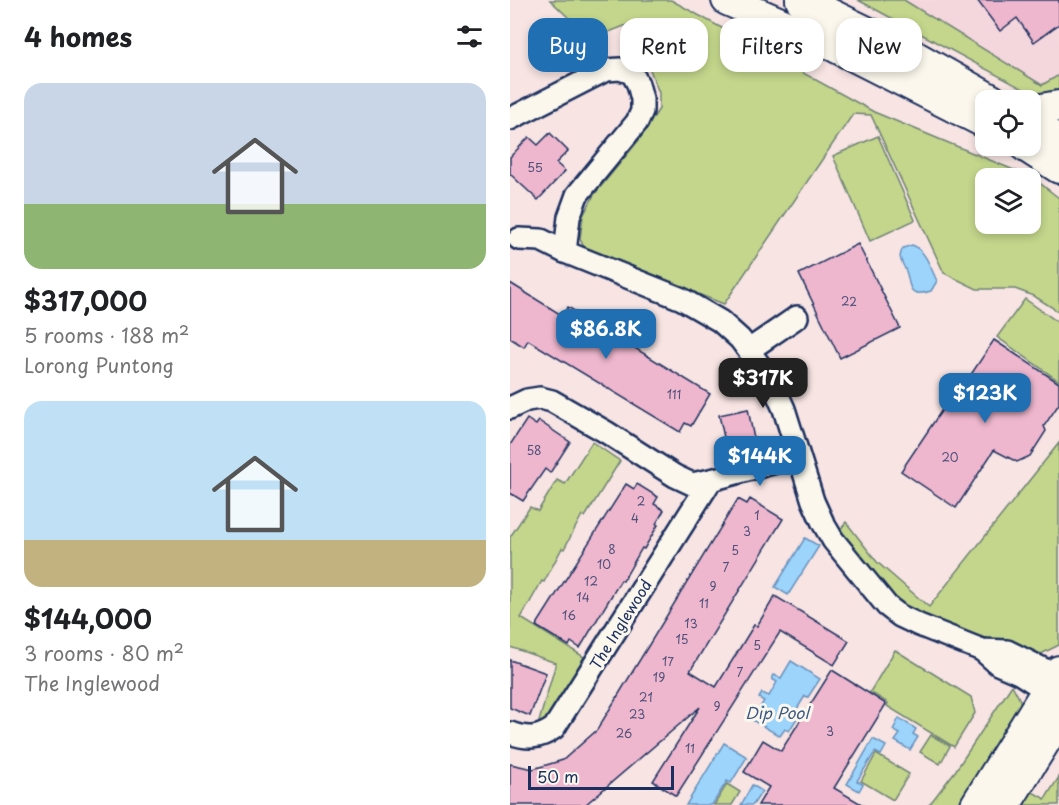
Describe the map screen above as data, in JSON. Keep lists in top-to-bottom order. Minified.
{"streets":{"street":["The Inglewood"]},"water":["Dip Pool"],"house_numbers":["55","22","111","58","20","2","1","4","3","8","5","10","7","12","9","14","11","16","13","15","5","17","7","19","21","9","23","3","26","11"],"scale_bar":"50 m","page":{"heading":"4 homes","chip":["Buy","Rent","Filters","New"],"list":[{"name":"$317,000","note":"5 rooms · 188 m² · Lorong Puntong"},{"name":"$144,000","note":"3 rooms · 80 m² · The Inglewood"}],"price":["$86.8K","$317K","$123K","$144K"],"scale":"50 m"}}
